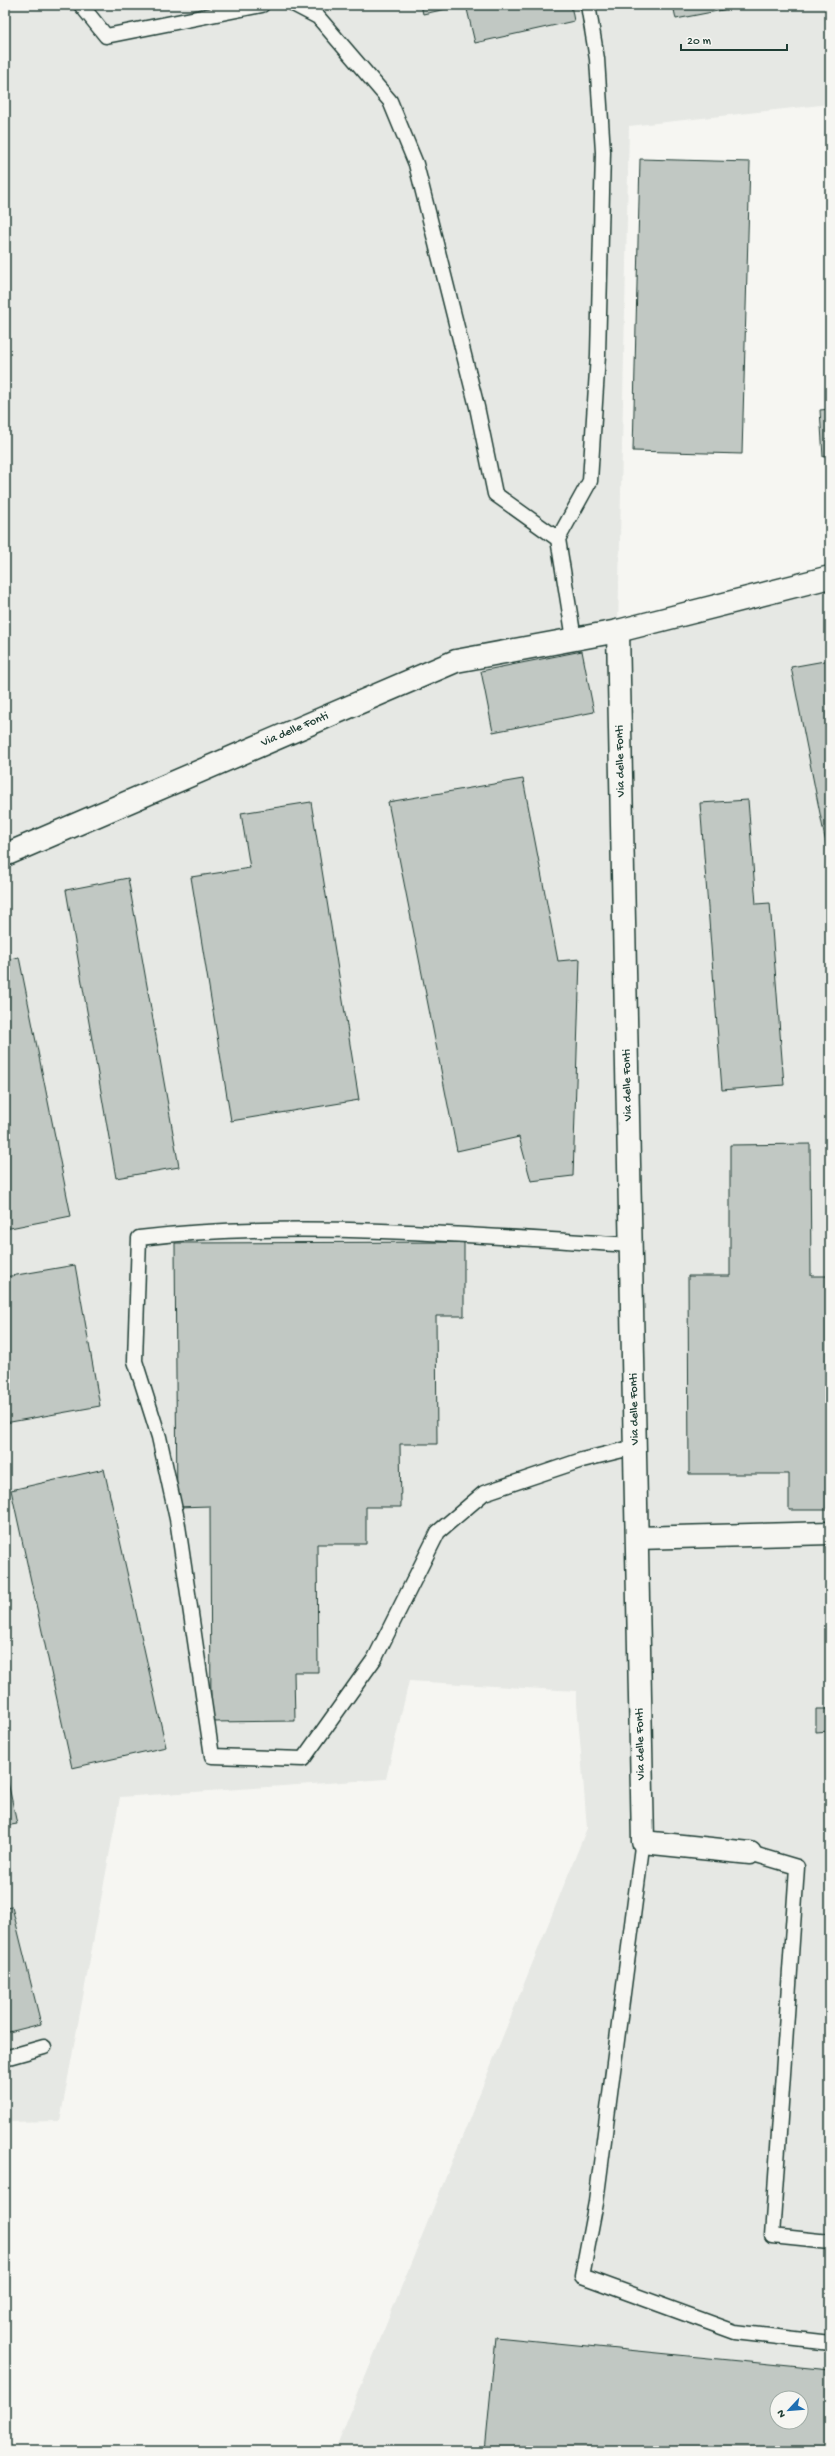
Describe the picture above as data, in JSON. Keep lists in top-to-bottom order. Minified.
{"streets":{"street":["Via delle Fonti"]},"scale_bar":"20 m","north":"bottom left"}
